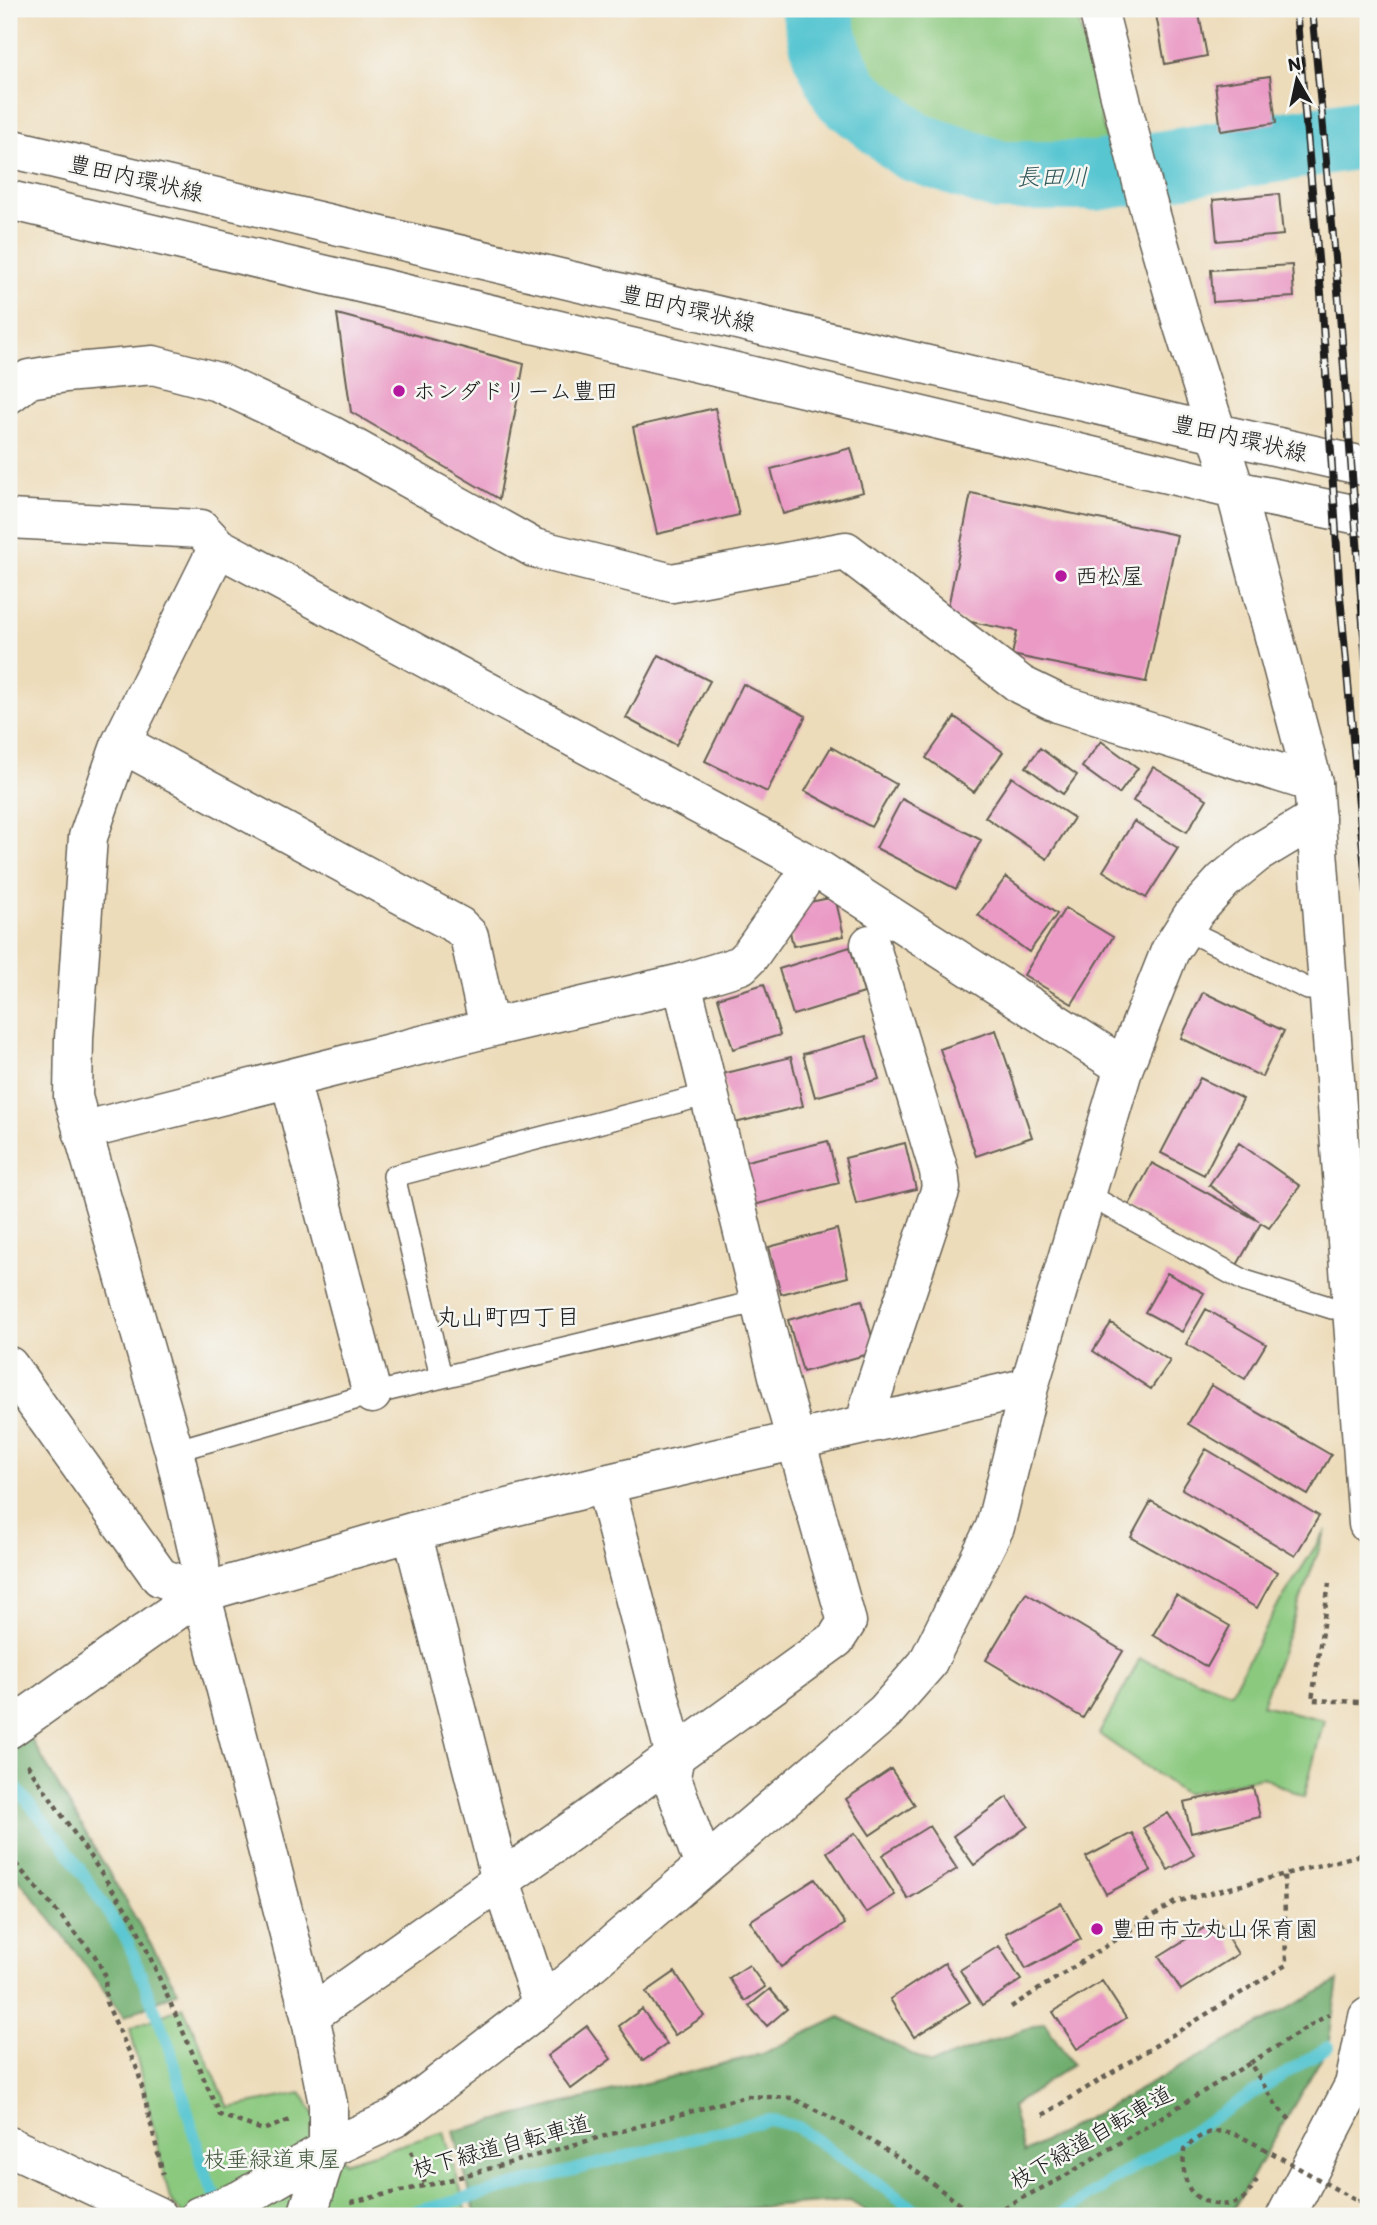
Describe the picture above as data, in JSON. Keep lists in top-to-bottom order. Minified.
{"streets":{"street":["豊田内環状線"],"path":["枝下緑道自転車道"]},"districts":["丸山町四丁目"],"water":["長田川"],"parks":["枝垂緑道東屋"],"places":["ホンダドリーム豊田","西松屋","豊田市立丸山保育園"],"north":"top"}
